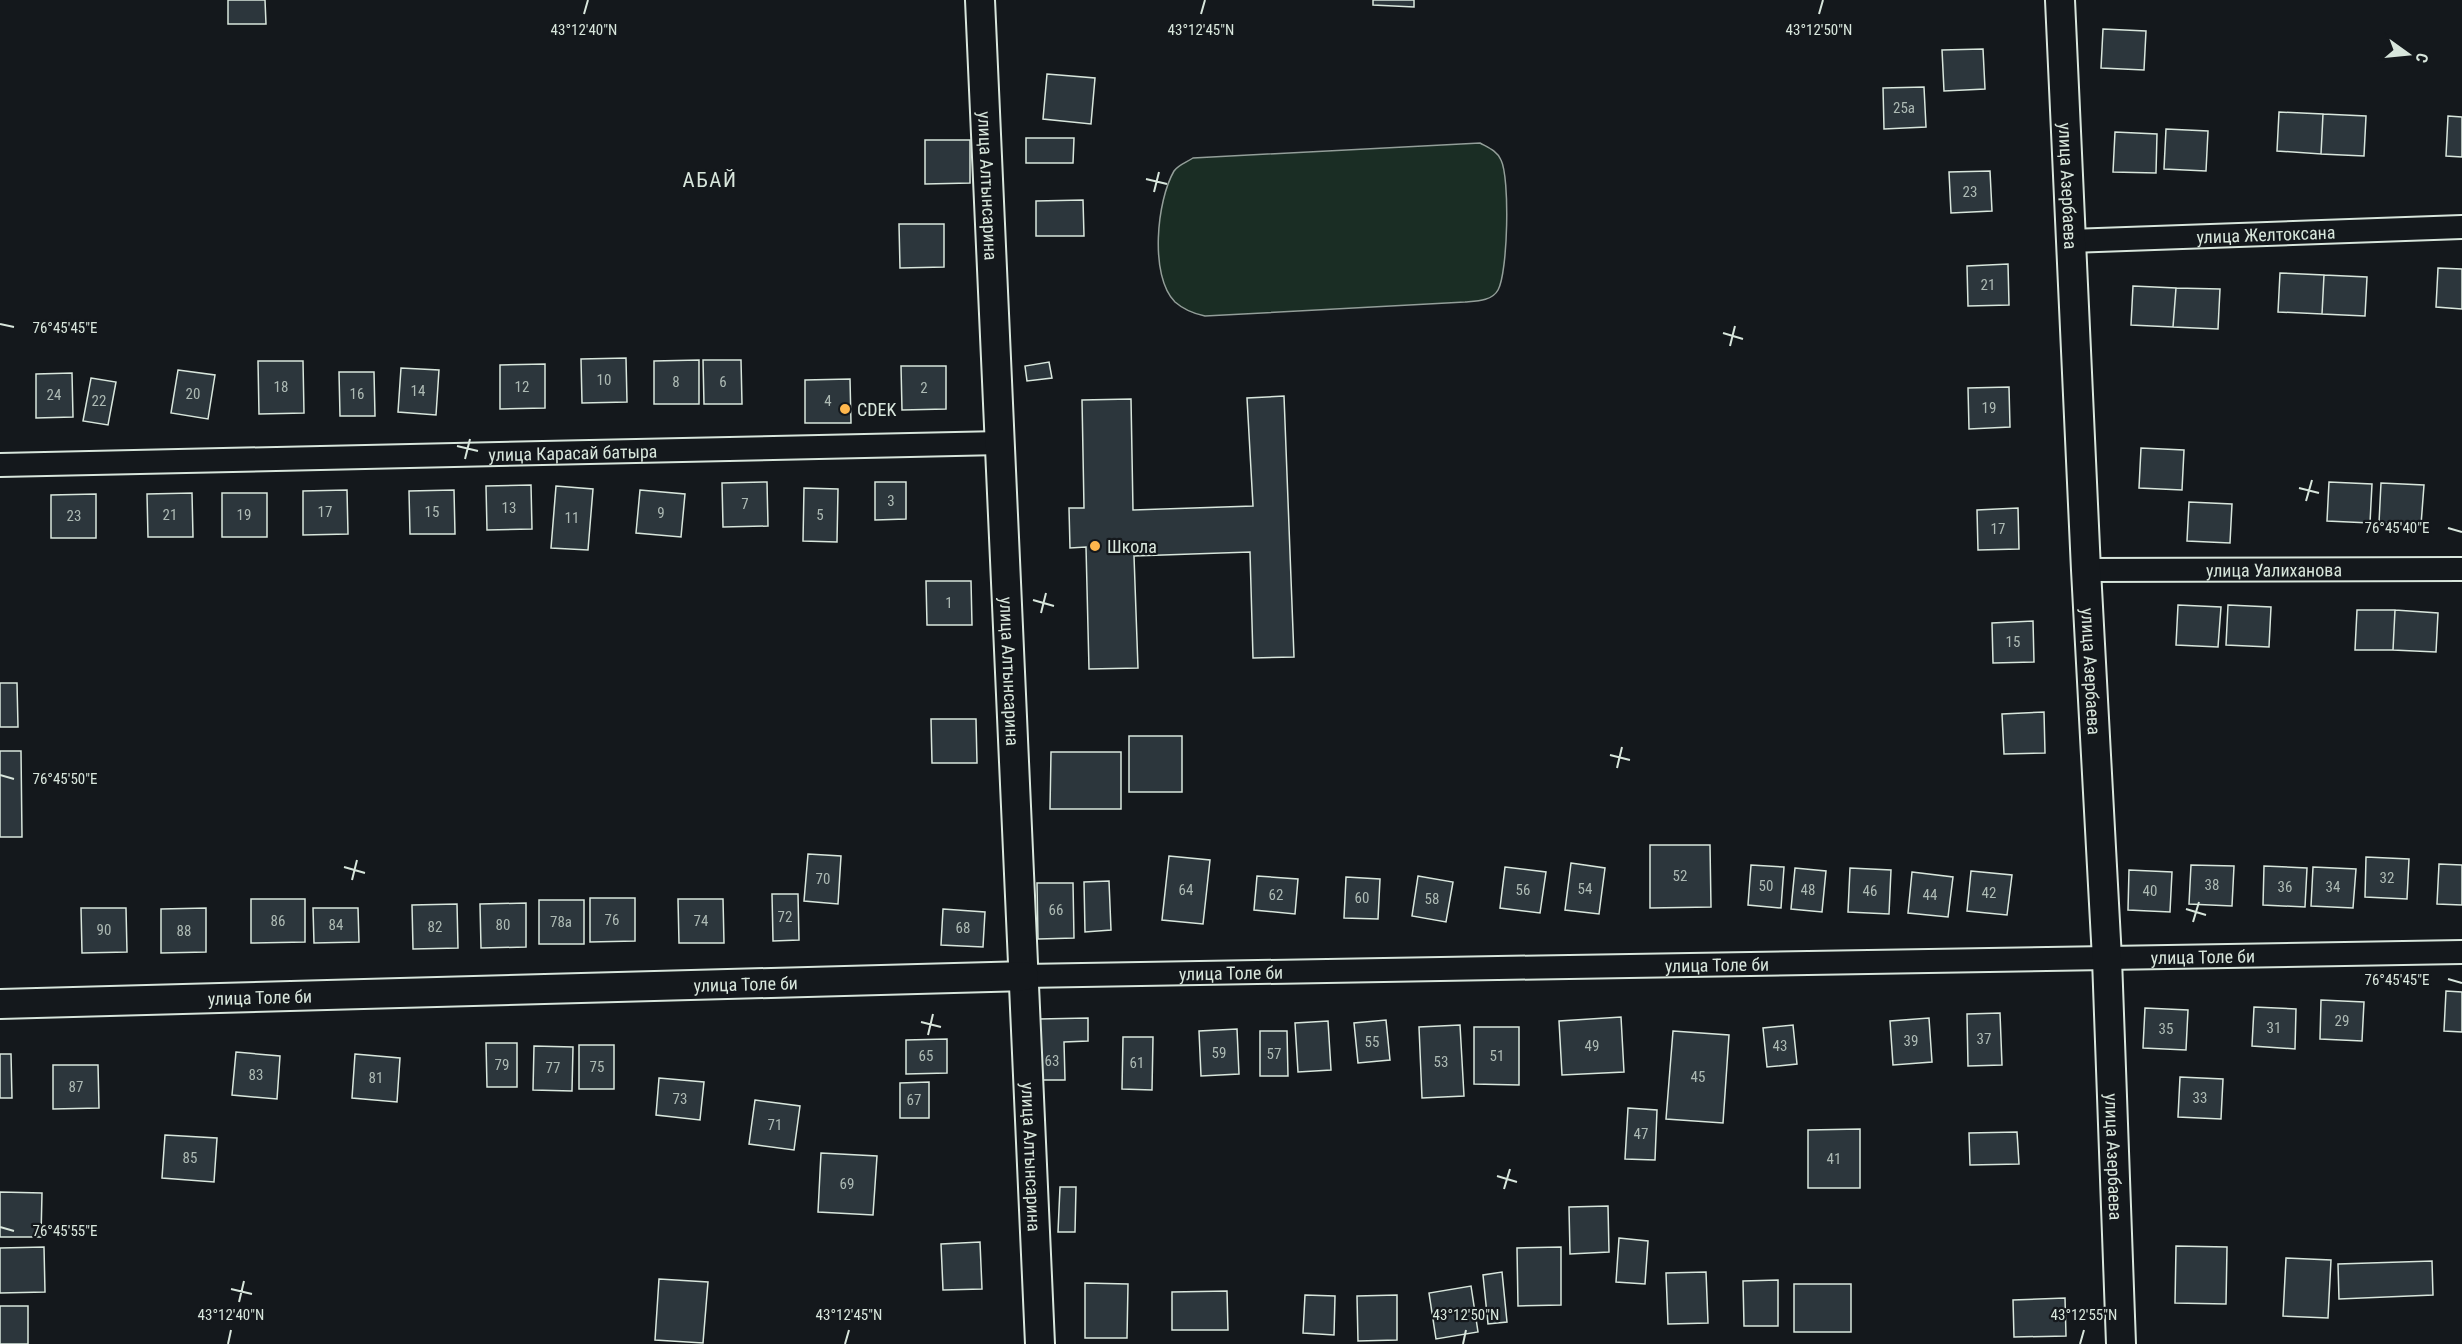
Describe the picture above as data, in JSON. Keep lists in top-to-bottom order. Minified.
{"streets":{"street":["улица Алтынсарина","улица Азербаева","улица Желтоксана","улица Карасай батыра","улица Уалиханова","улица Толе би"]},"crossings":[["улица Алтынсарина","улица Карасай батыра"],["улица Алтынсарина","улица Толе би"],["улица Азербаева","улица Желтоксана"],["улица Азербаева","улица Уалиханова"],["улица Азербаева","улица Толе би"]],"districts":["АБАЙ"],"places":["CDEK","Школа"],"house_numbers":["25а","23","21","10","8","6","18","12","2","14","20","16","24","22","4","19","3","7","13","17","15","9","21","19","5","23","11","17","1","15","52","32","70","38","50","36","34","54","64","56","48","46","40","42","62","44","60","58","66","72","76","86","74","78а","84","80","82","68","90","88","29","31","35","37","39","55","49","43","59","57","65","51","63","53","61","79","75","77","83","45","81","87","33","73","67","71","47","85","41","69"],"north":"right","coordinates":["43°12'40\"N","43°12'45\"N","43°12'50\"N","76°45'45\"E","76°45'40\"E","76°45'50\"E","76°45'55\"E","43°12'55\"N"]}
